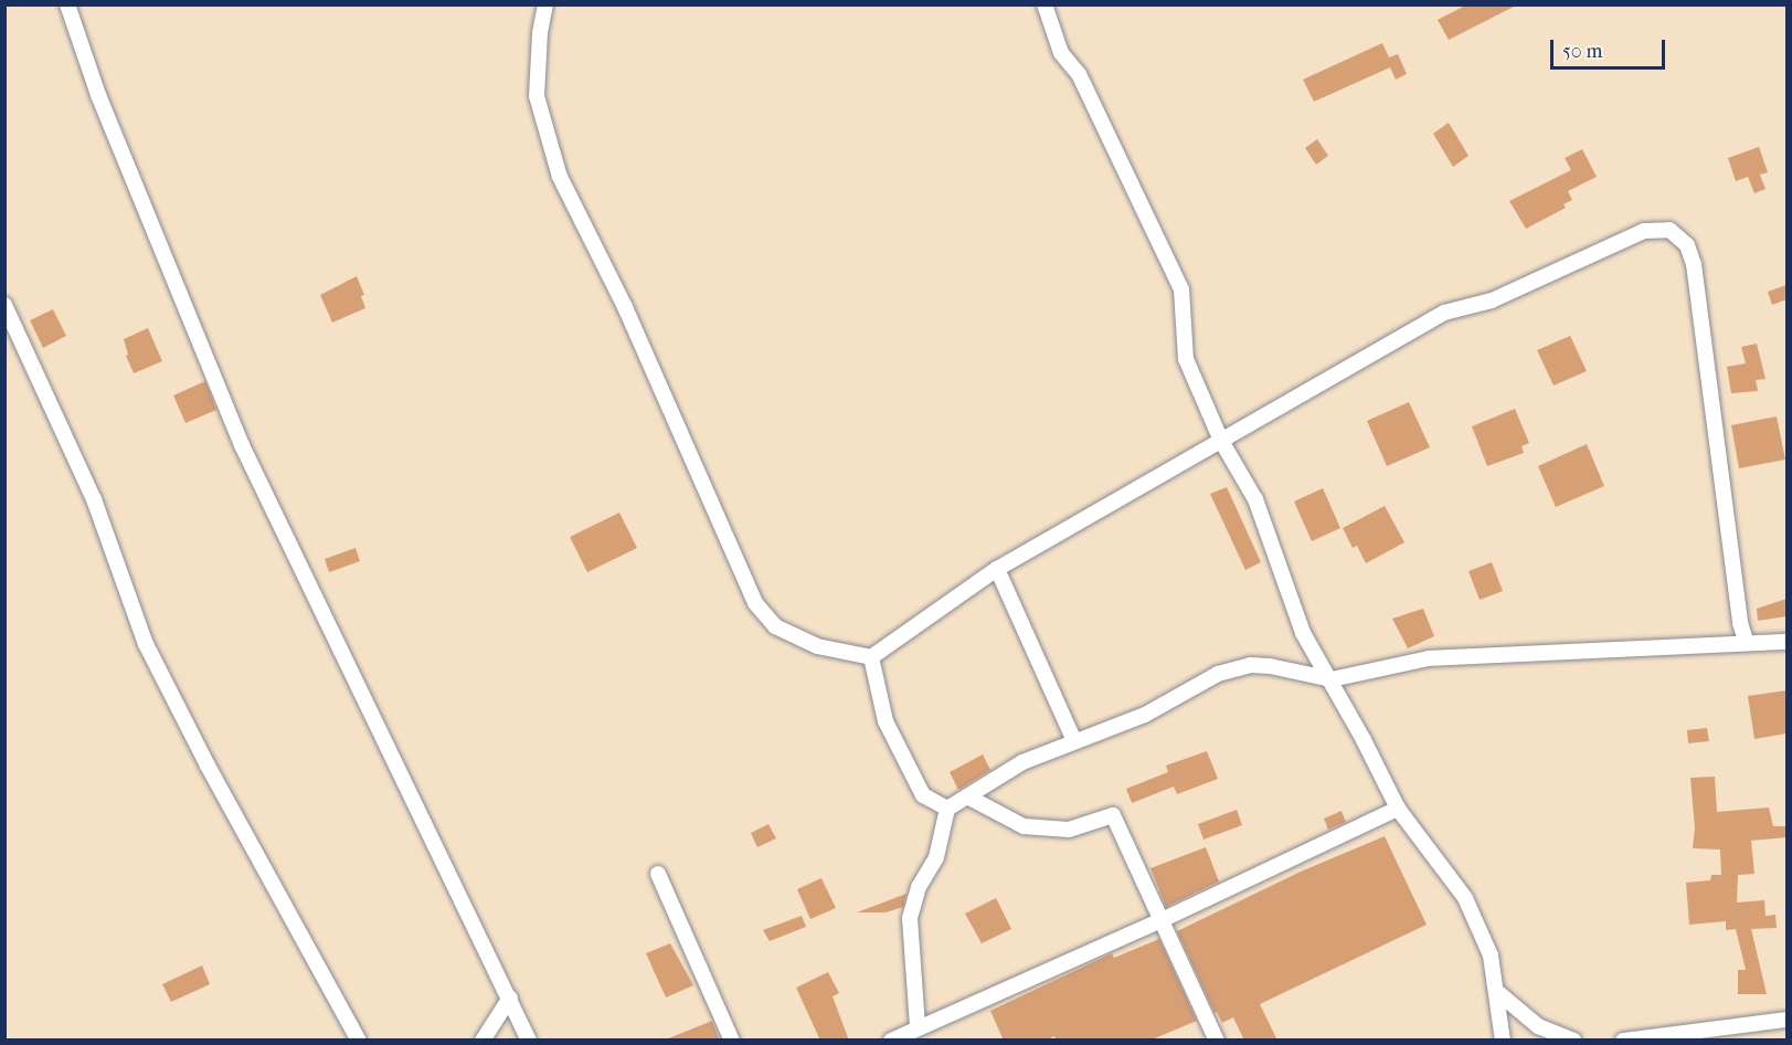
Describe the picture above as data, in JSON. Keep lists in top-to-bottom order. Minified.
{"scale_bar":"50 m"}
